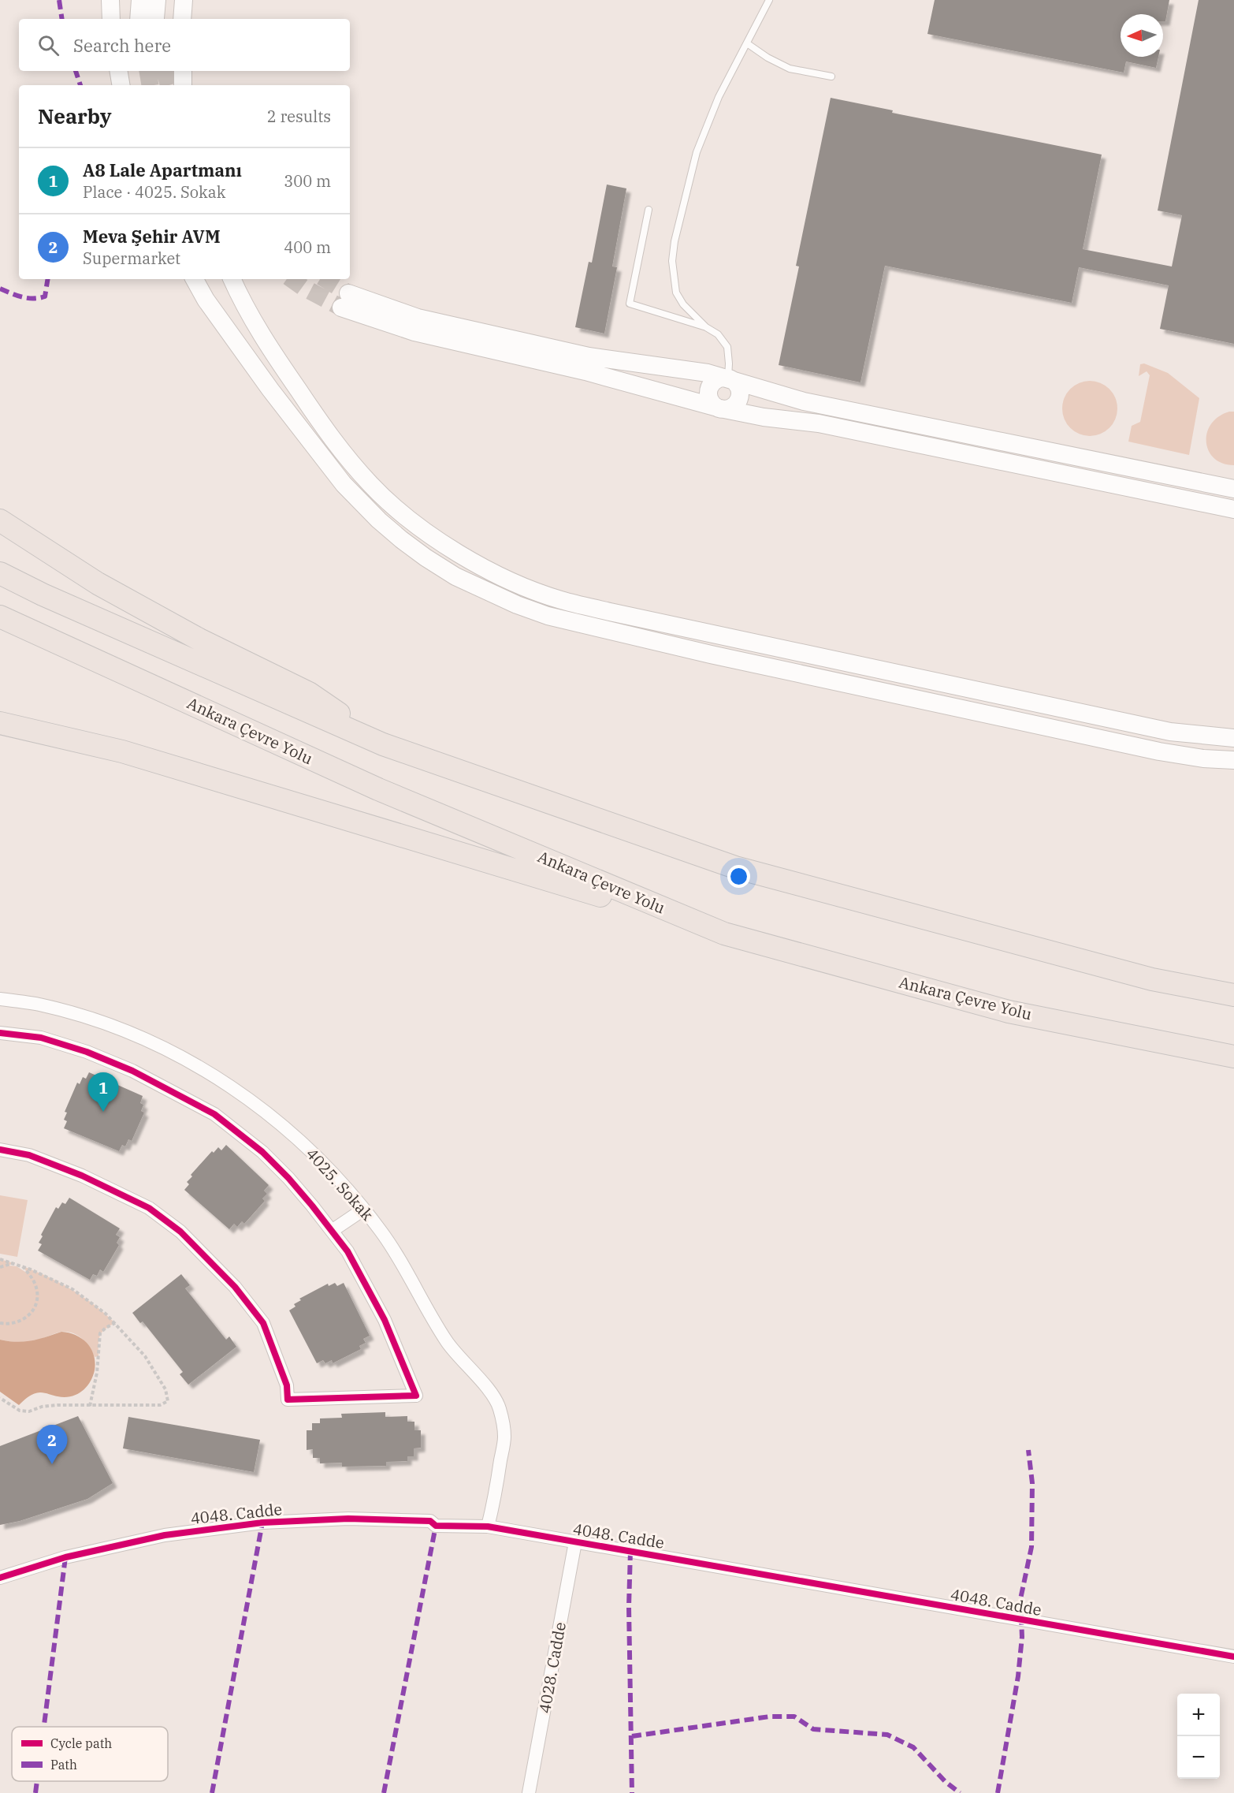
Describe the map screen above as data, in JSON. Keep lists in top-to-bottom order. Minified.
{"streets":{"highway":["Ankara Çevre Yolu"],"street":["4025. Sokak","4048. Cadde","4028. Cadde"]},"crossings":[["4025. Sokak","4048. Cadde"],["4048. Cadde","4028. Cadde"]],"legend":["Cycle path","Path"],"north":"left","page":{"search":"Search here","heading":["Nearby","2 results"],"list":[{"mark":"1","name":"A8 Lale Apartmanı","note":"Place · 4025. Sokak","value":"300 m"},{"mark":"2","name":"Meva Şehir AVM","note":"Supermarket","value":"400 m"}],"pins":["1","2"],"map_buttons":["+","−"]}}
